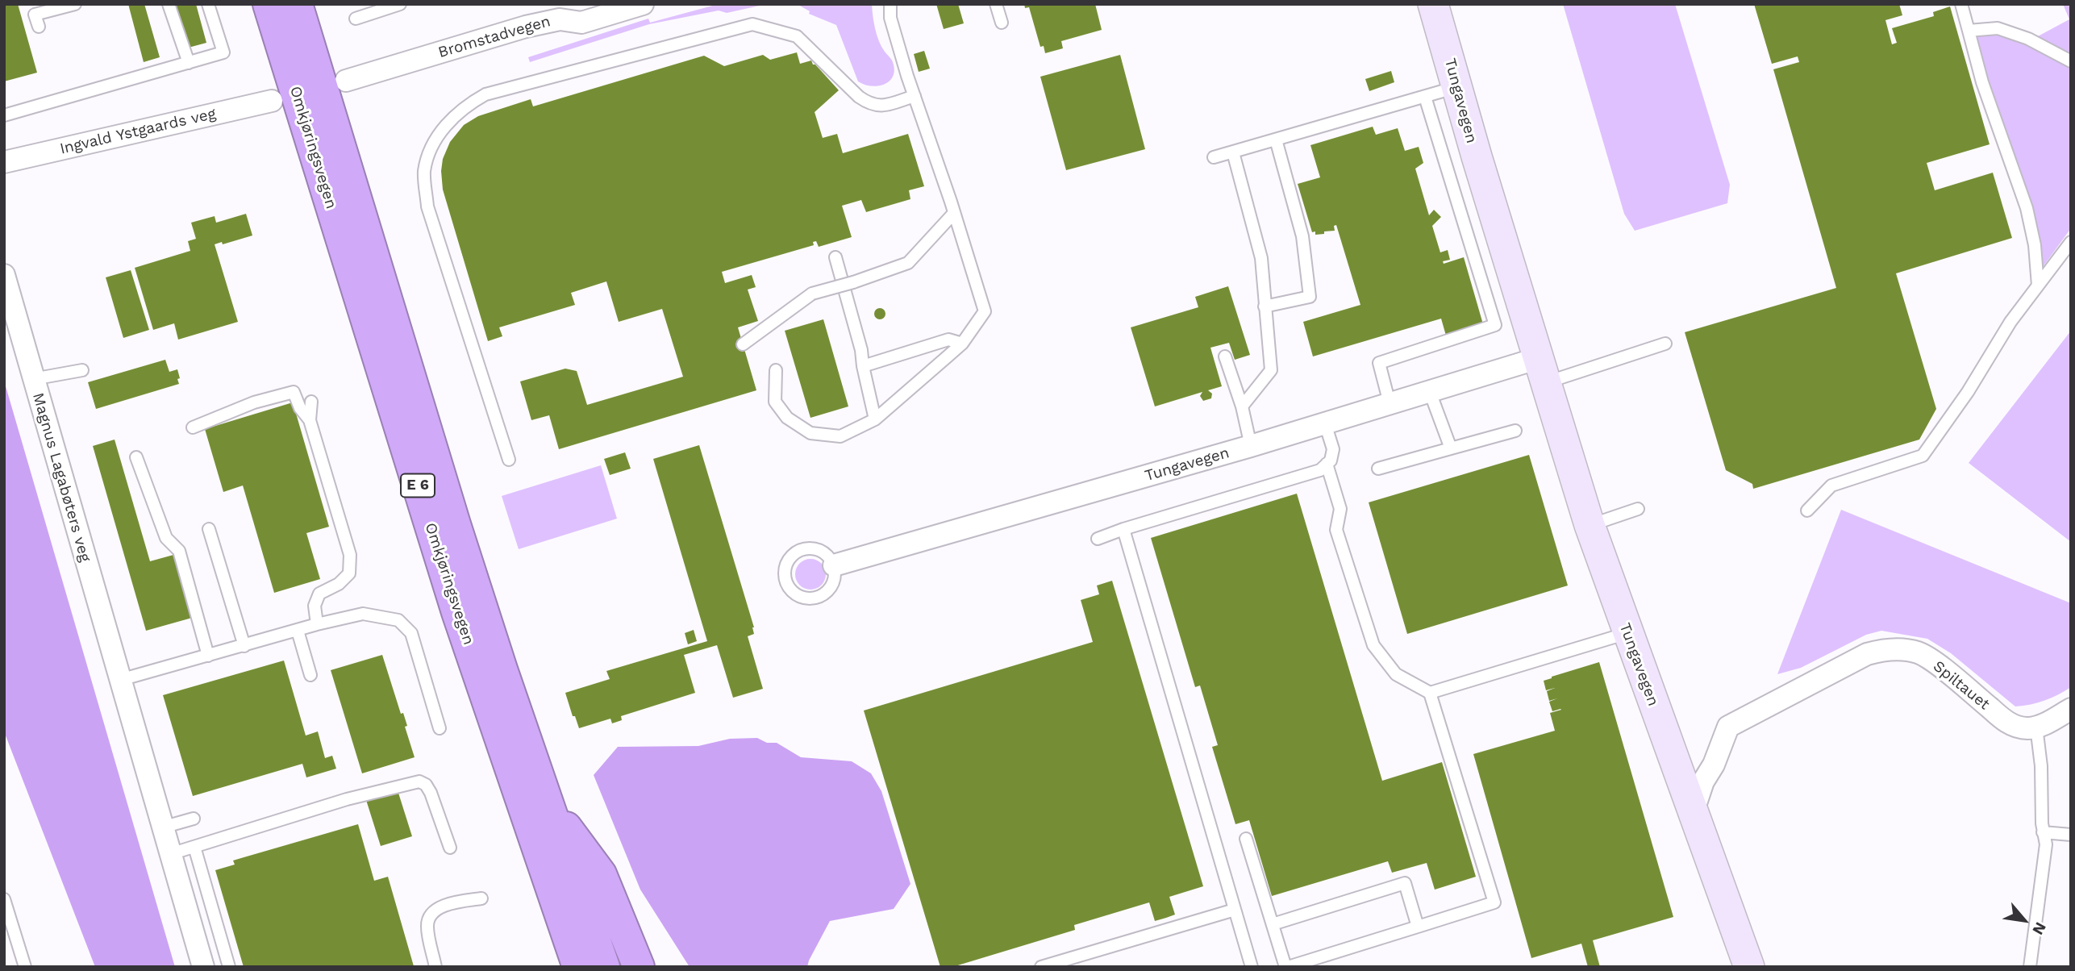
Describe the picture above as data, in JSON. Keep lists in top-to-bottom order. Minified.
{"streets":{"highway":["Omkjøringsvegen","E 6"],"street":["Bromstadvegen","Tungavegen","Ingvald Ystgaards veg","Magnus Lagabøters veg","Spiltauet"]},"crossings":[["Tungavegen","Spiltauet"],["Omkjøringsvegen","E 6"]],"north":"bottom right"}
